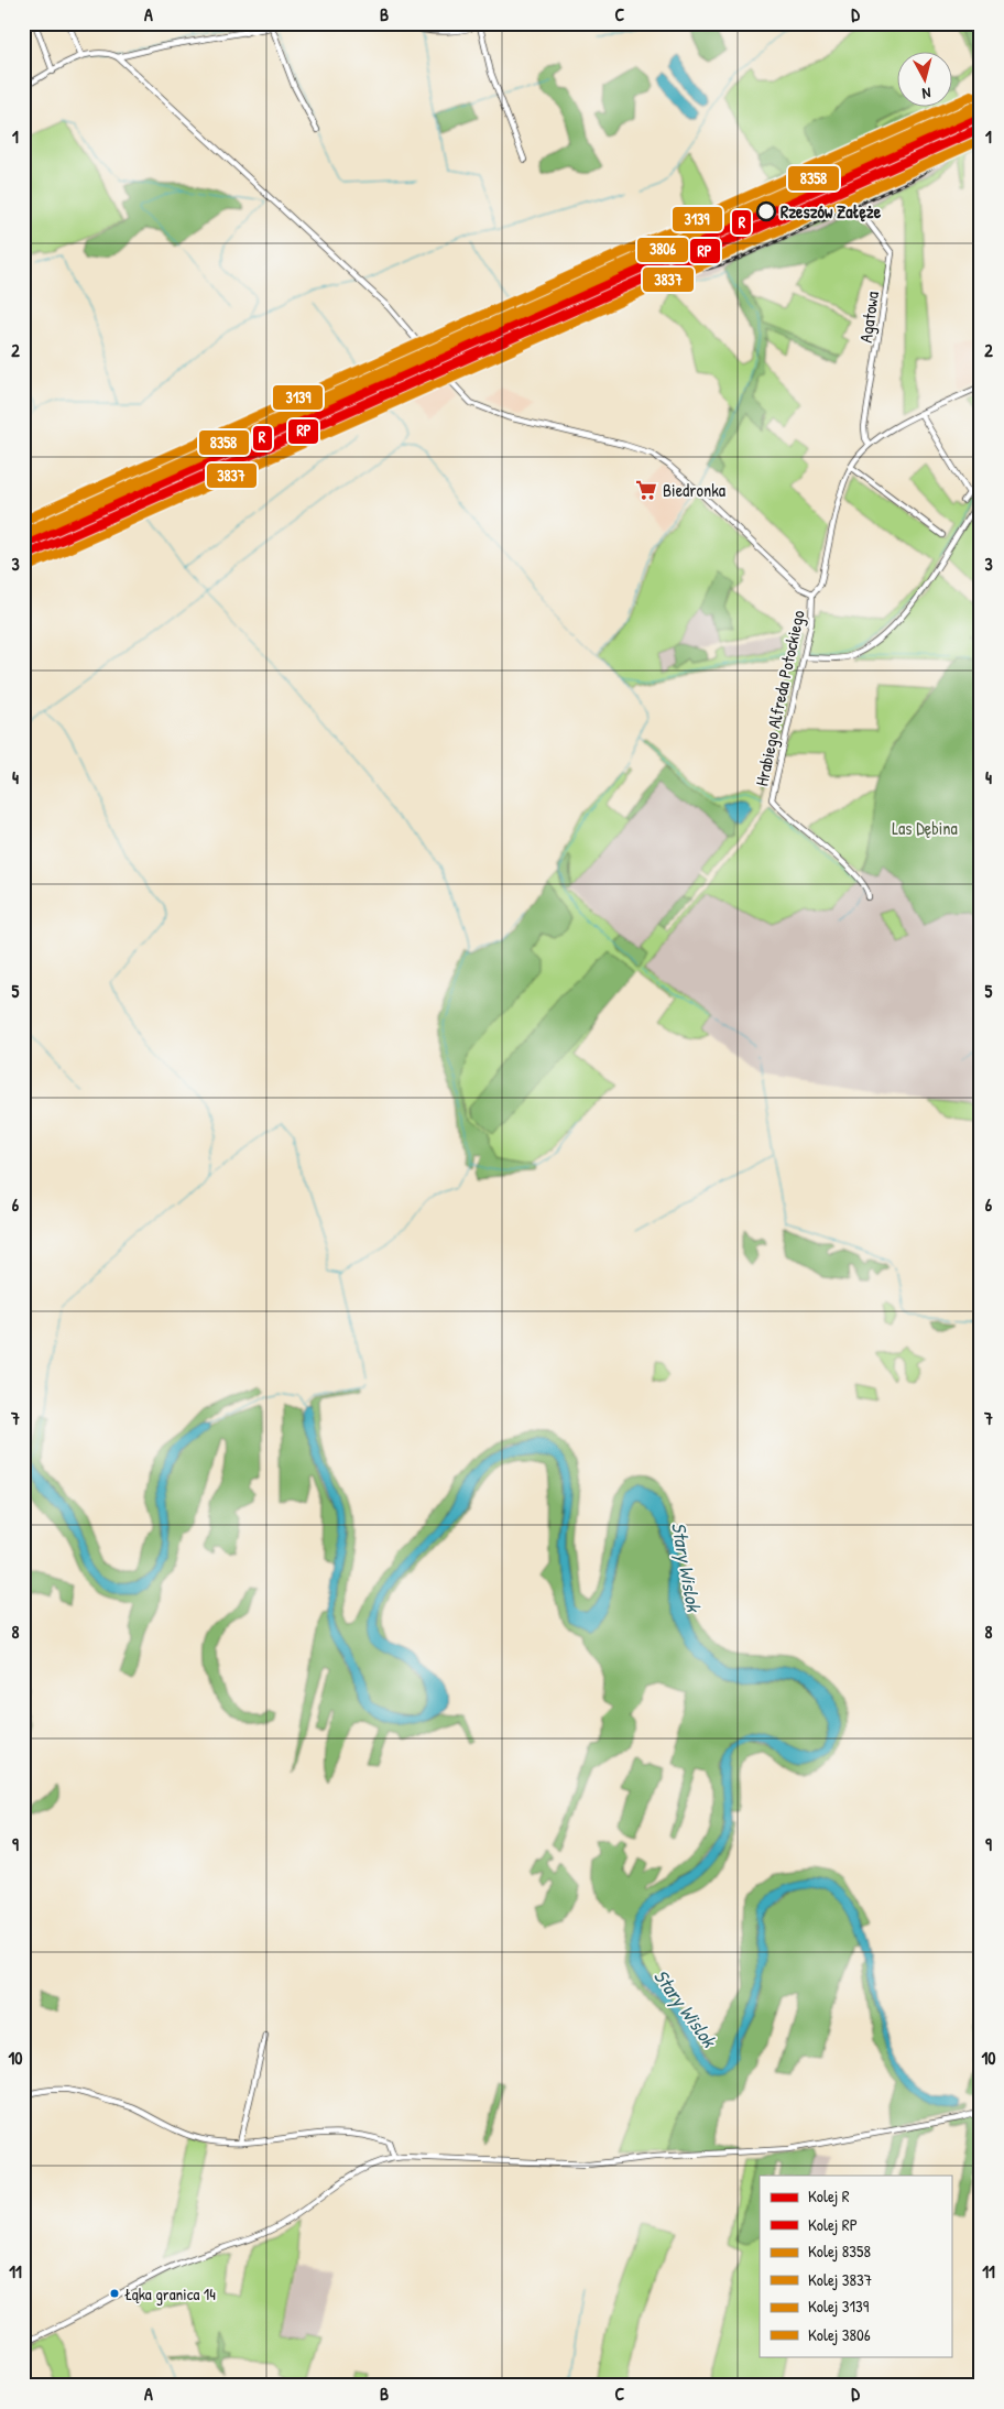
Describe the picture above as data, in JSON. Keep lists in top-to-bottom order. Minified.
{"streets":{"street":["Agatowa","Hrabiego Alfreda Potockiego"]},"crossings":[["Agatowa","Hrabiego Alfreda Potockiego"]],"water":["Stary Wislok"],"parks":["Las Dębina"],"places":{"other":["Rzeszów Załęże","Łąka granica 14"],"supermarket":["Biedronka"]},"lines":["rail line 3139","rail line 8358","rail line 3806","rail line R","rail line RP","rail line 3837"],"legend":["Kolej R","Kolej RP","Kolej 8358","Kolej 3837","Kolej 3139","Kolej 3806"],"north":"bottom","grid":{"columns":["A","B","C","D"],"rows":["1","2","3","4","5","6","7","8","9","10","11"]}}
